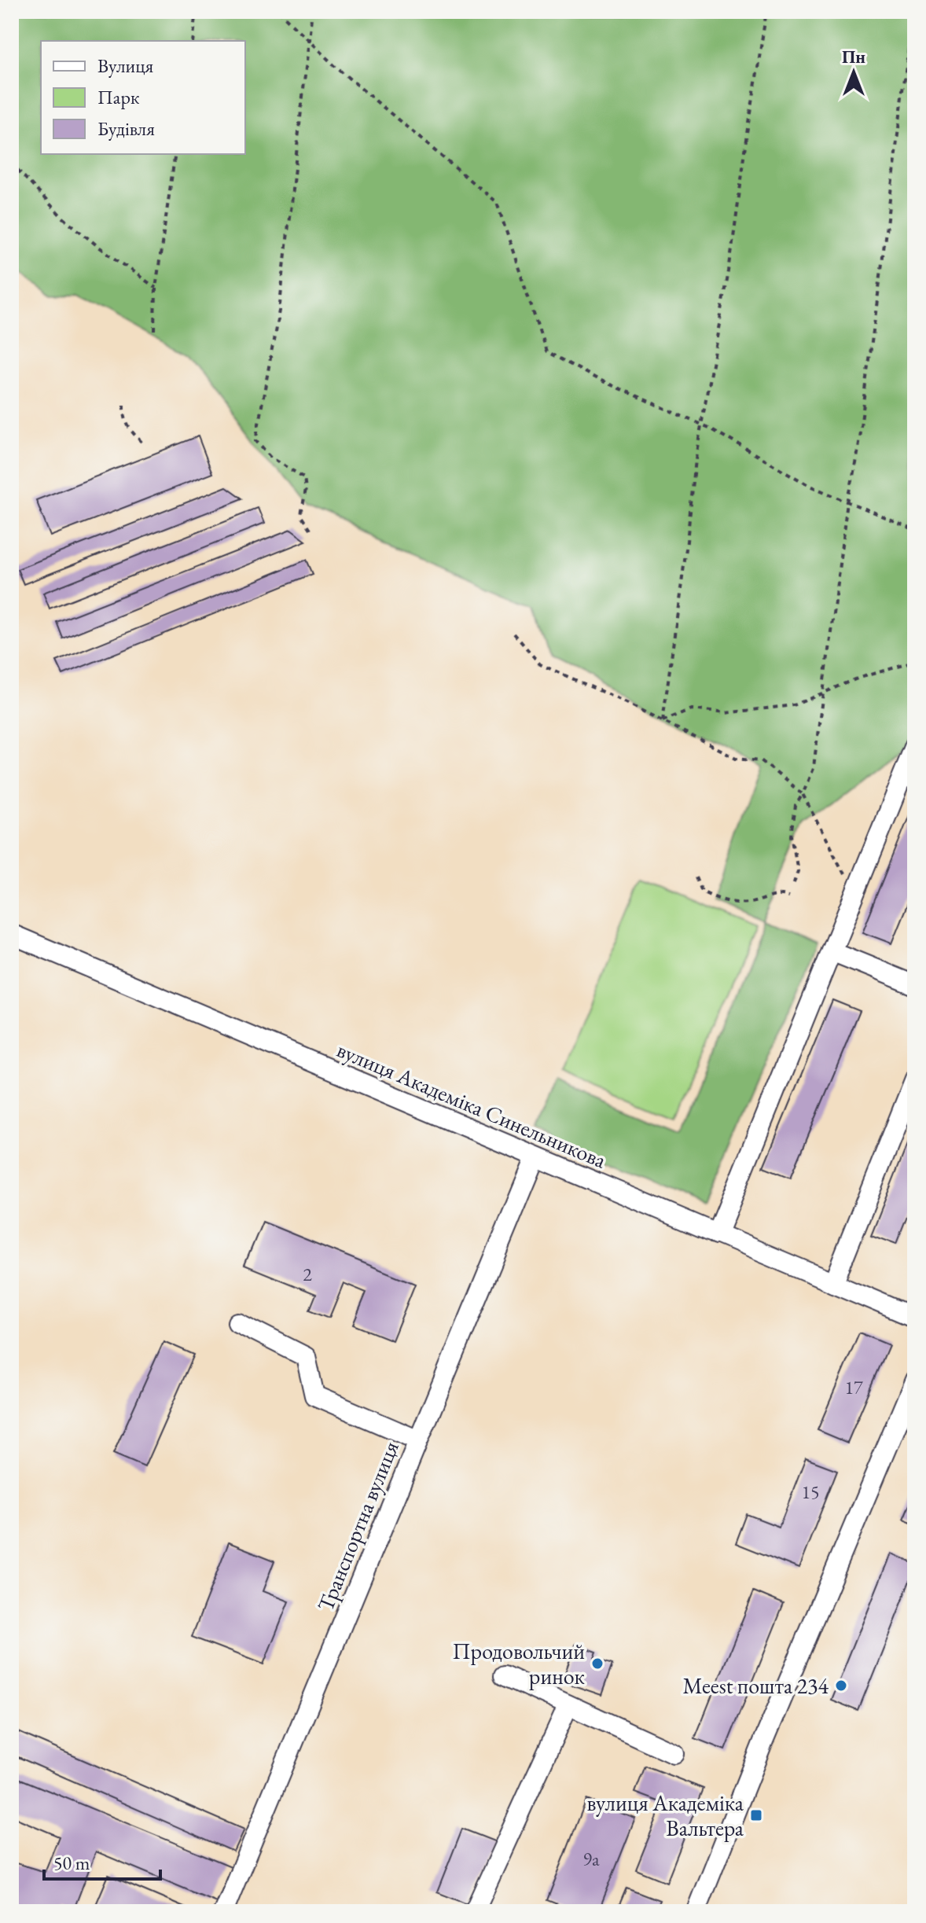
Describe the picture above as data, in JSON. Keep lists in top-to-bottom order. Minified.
{"streets":{"street":["вулиця Академіка Синельникова","Транспортна вулиця"]},"crossings":[["вулиця Академіка Синельникова","Транспортна вулиця"]],"places":{"other":["Продовольчий ринок","Meest пошта 234"],"transit":["вулиця Академіка Вальтера"]},"house_numbers":["2","17","15","9а"],"legend":["Вулиця","Парк","Будівля"],"scale_bar":"50 m","north":"top"}
